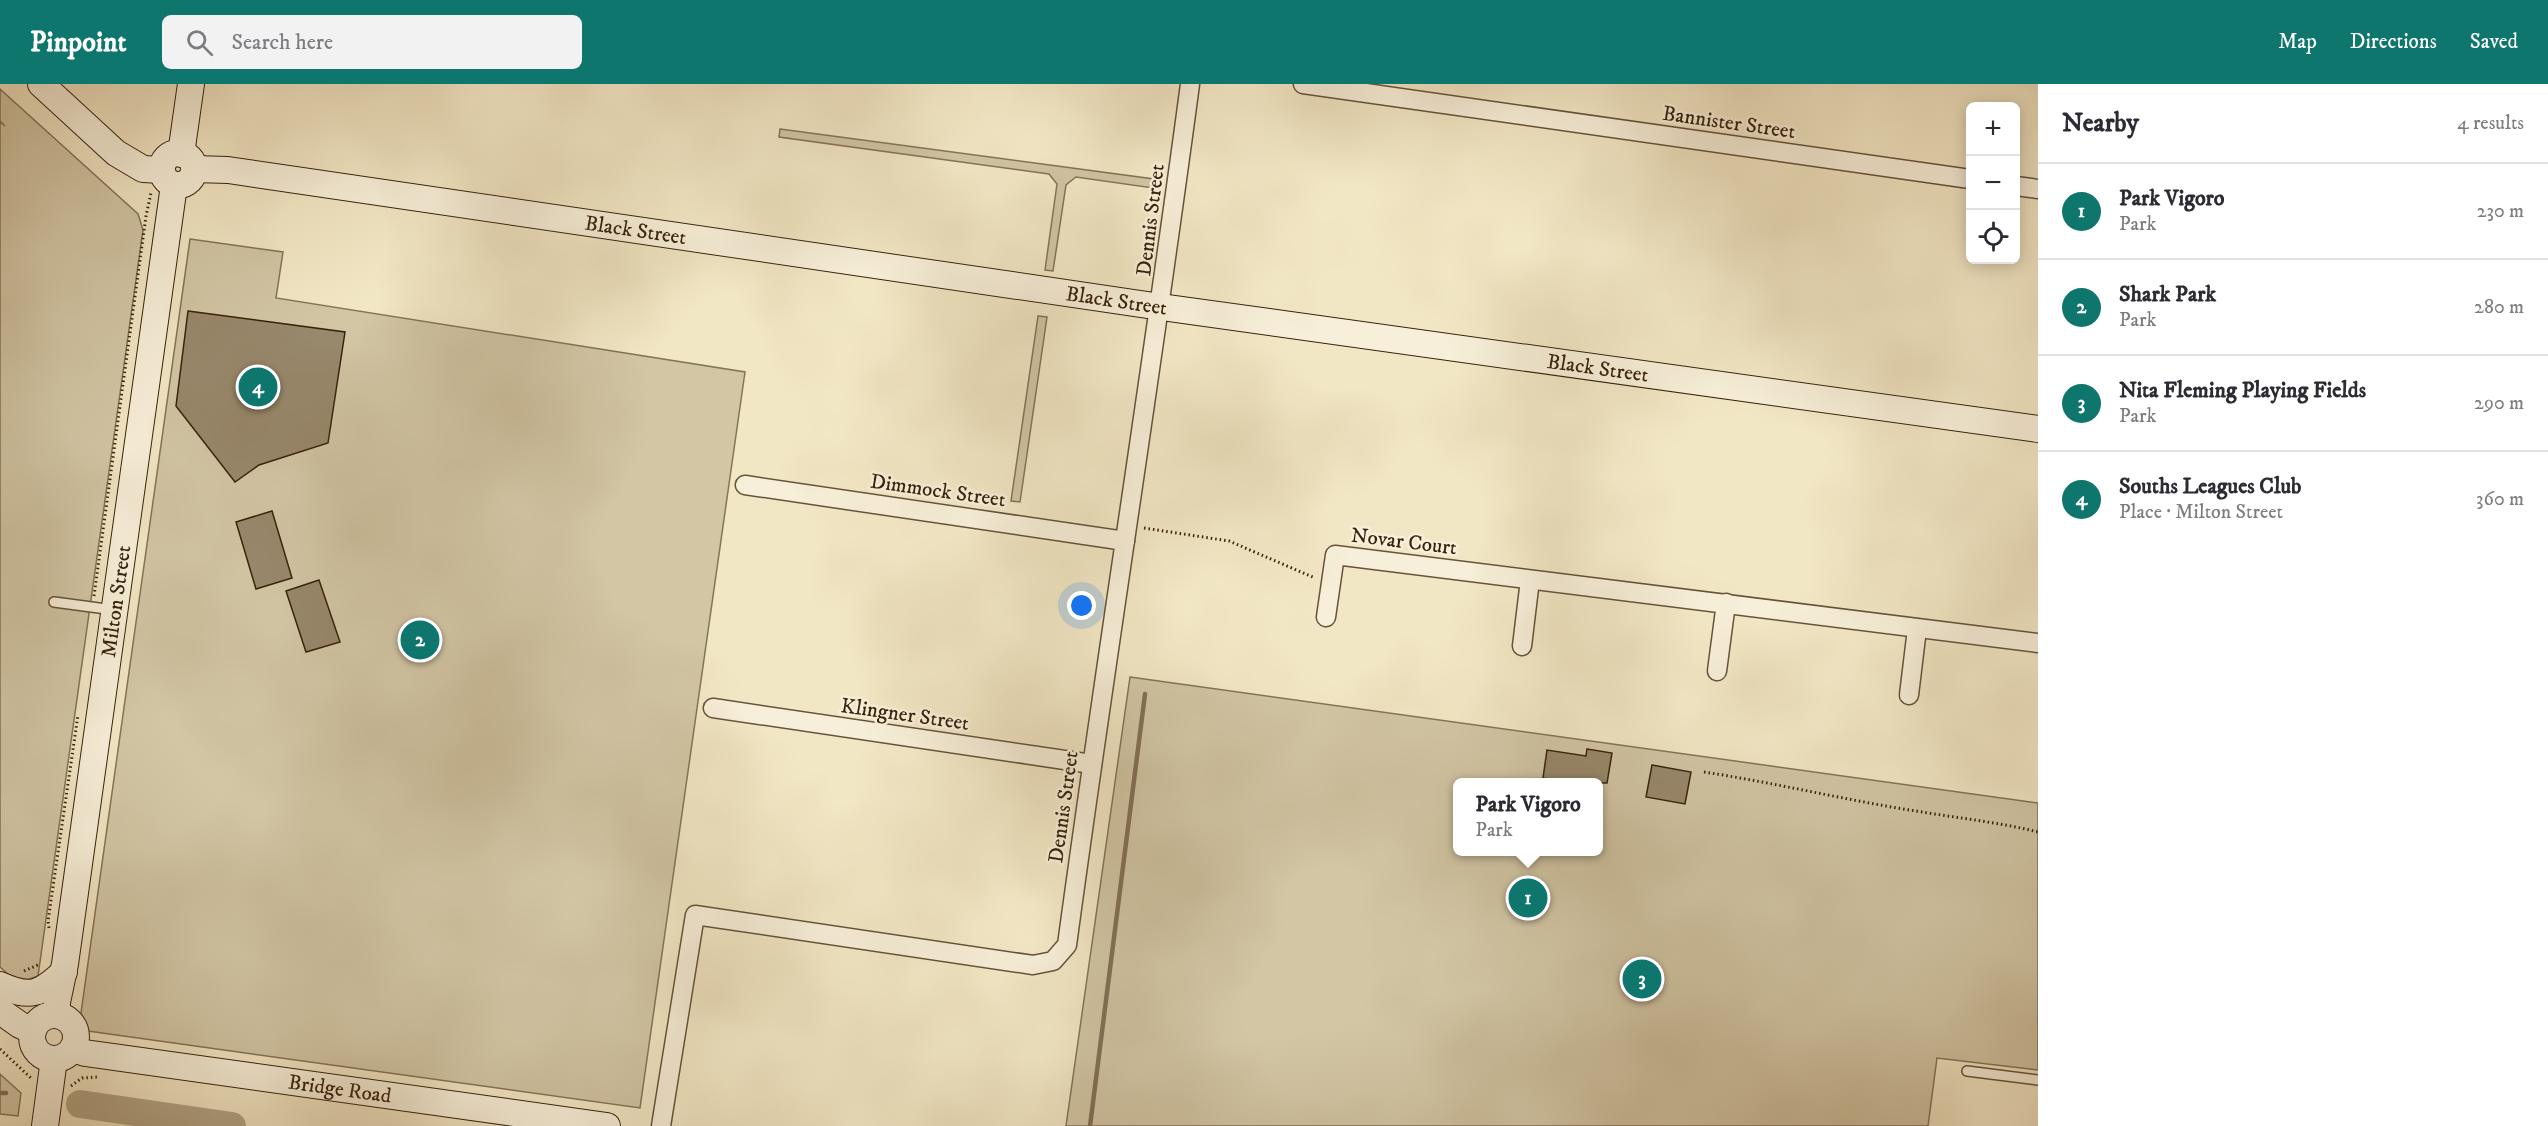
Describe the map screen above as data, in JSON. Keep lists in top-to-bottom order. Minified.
{"streets":{"street":["Bannister Street","Dennis Street","Black Street","Dimmock Street","Novar Court","Milton Street","Klingner Street","Bridge Road"]},"crossings":[["Dennis Street","Black Street"],["Dennis Street","Dimmock Street"],["Dennis Street","Klingner Street"],["Milton Street","Bridge Road"]],"page":{"header":"Pinpoint","search":"Search here","nav":["Map","Directions","Saved"],"heading":["Nearby","4 results"],"map_buttons":["+","−"],"list":[{"mark":"1","name":"Park Vigoro","note":"Park","value":"230 m"},{"mark":"2","name":"Shark Park","note":"Park","value":"280 m"},{"mark":"3","name":"Nita Fleming Playing Fields","note":"Park","value":"290 m"},{"mark":"4","name":"Souths Leagues Club","note":"Place · Milton Street","value":"360 m"}],"pins":["4","2","1","3"],"popup":["Park Vigoro","Park"]}}
